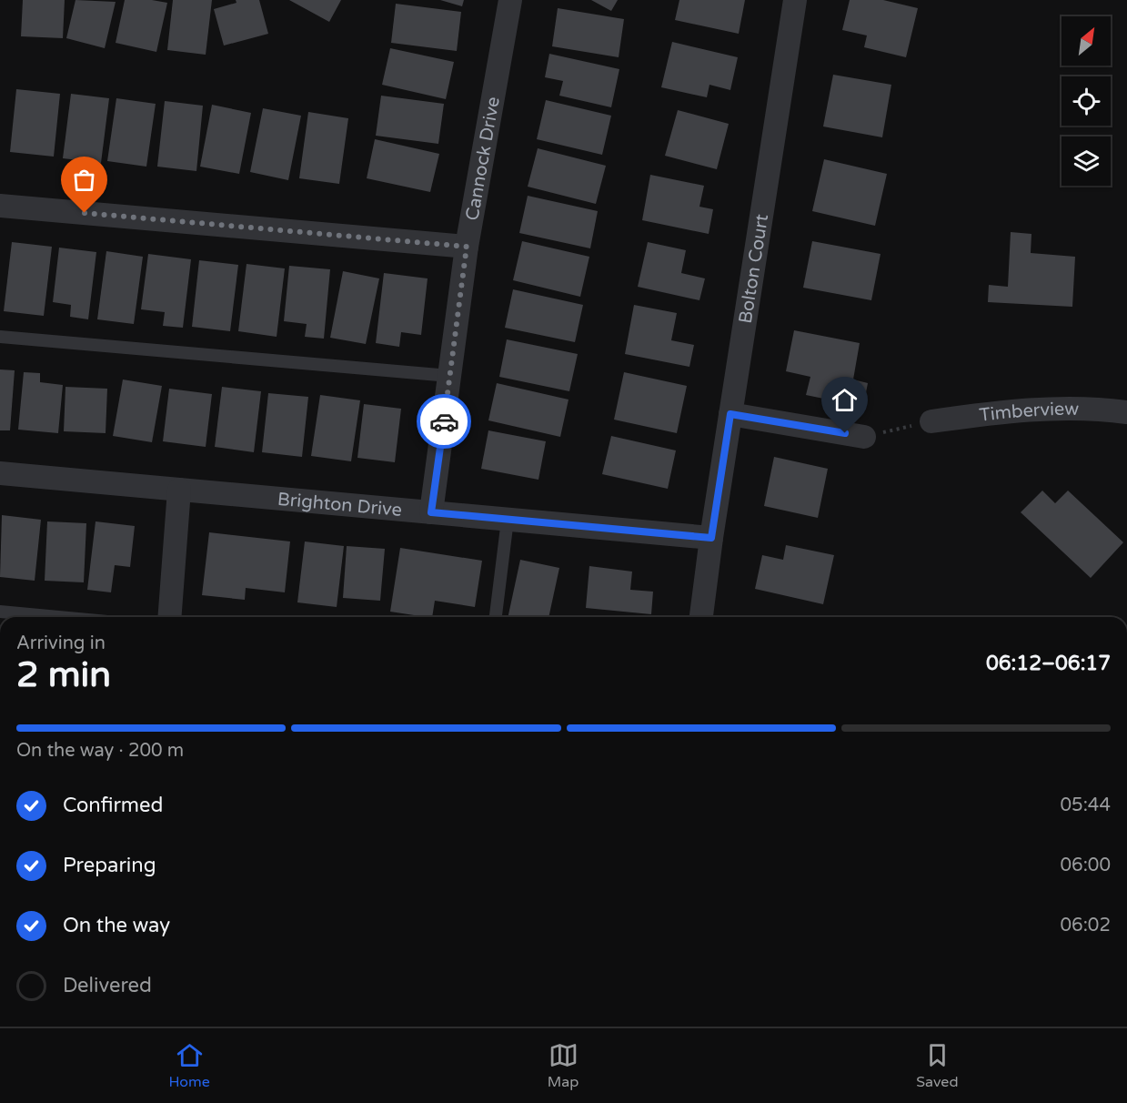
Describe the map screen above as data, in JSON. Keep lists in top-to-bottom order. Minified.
{"streets":{"street":["Cannock Drive","Bolton Court","Timberview","Brighton Drive"]},"crossings":[["Cannock Drive","Brighton Drive"],["Bolton Court","Brighton Drive"]],"north":"top right","page":{"heading":["2 min","Arriving in","06:12–06:17"],"bar":"On the way · 200 m","list":[["Confirmed","05:44"],["Preparing","06:00"],["On the way","06:02"],"Delivered"],"tabs":["Home","Map","Saved"]}}
